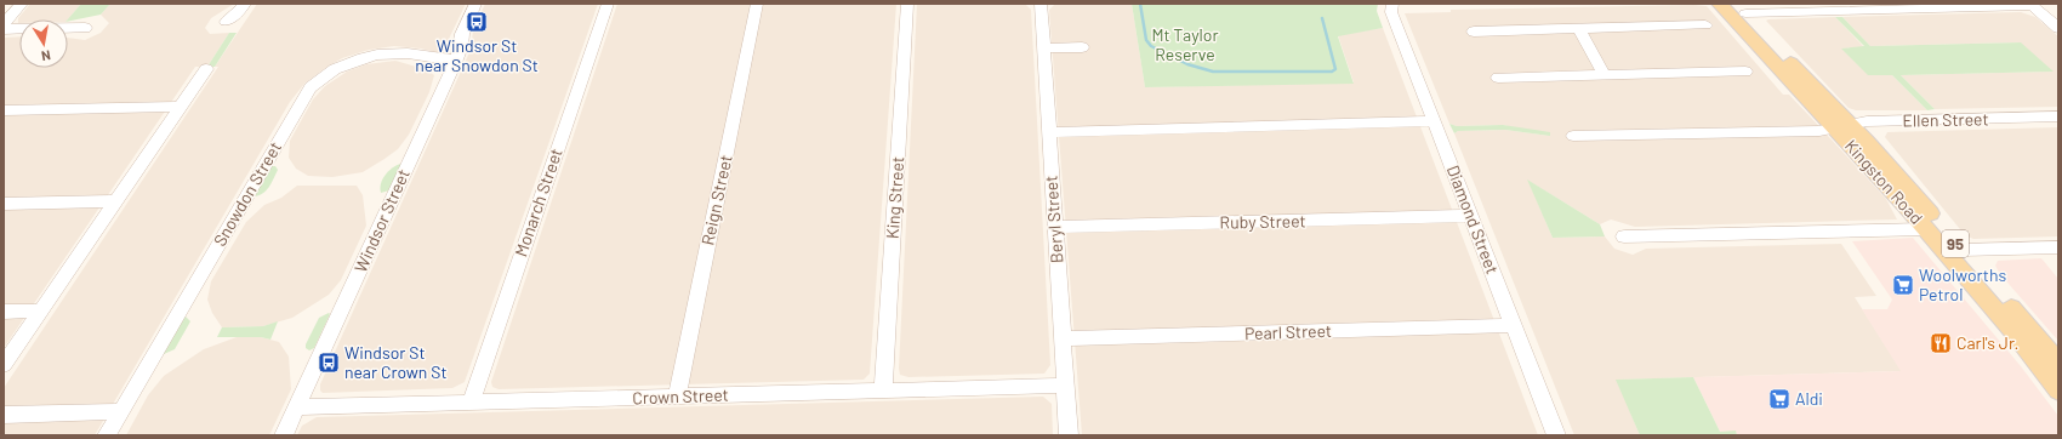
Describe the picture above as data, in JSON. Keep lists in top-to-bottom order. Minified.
{"streets":{"main road":["Kingston Road","95"],"street":["Ellen Street","Snowdon Street","King Street","Reign Street","Monarch Street","Beryl Street","Diamond Street","Windsor Street","Ruby Street","Pearl Street","Crown Street"]},"crossings":[["Ellen Street","Kingston Road"],["Snowdon Street","Windsor Street"],["King Street","Crown Street"],["Reign Street","Crown Street"],["Monarch Street","Crown Street"],["Beryl Street","Ruby Street"],["Beryl Street","Pearl Street"],["Beryl Street","Crown Street"],["Diamond Street","Ruby Street"],["Diamond Street","Pearl Street"],["Windsor Street","Crown Street"]],"parks":["Mt Taylor Reserve"],"places":{"bus stop":["Windsor St near Snowdon St","Windsor St near Crown St"],"supermarket":["Woolworths Petrol","Aldi"],"restaurant":["Carl's Jr."]},"north":"bottom"}
